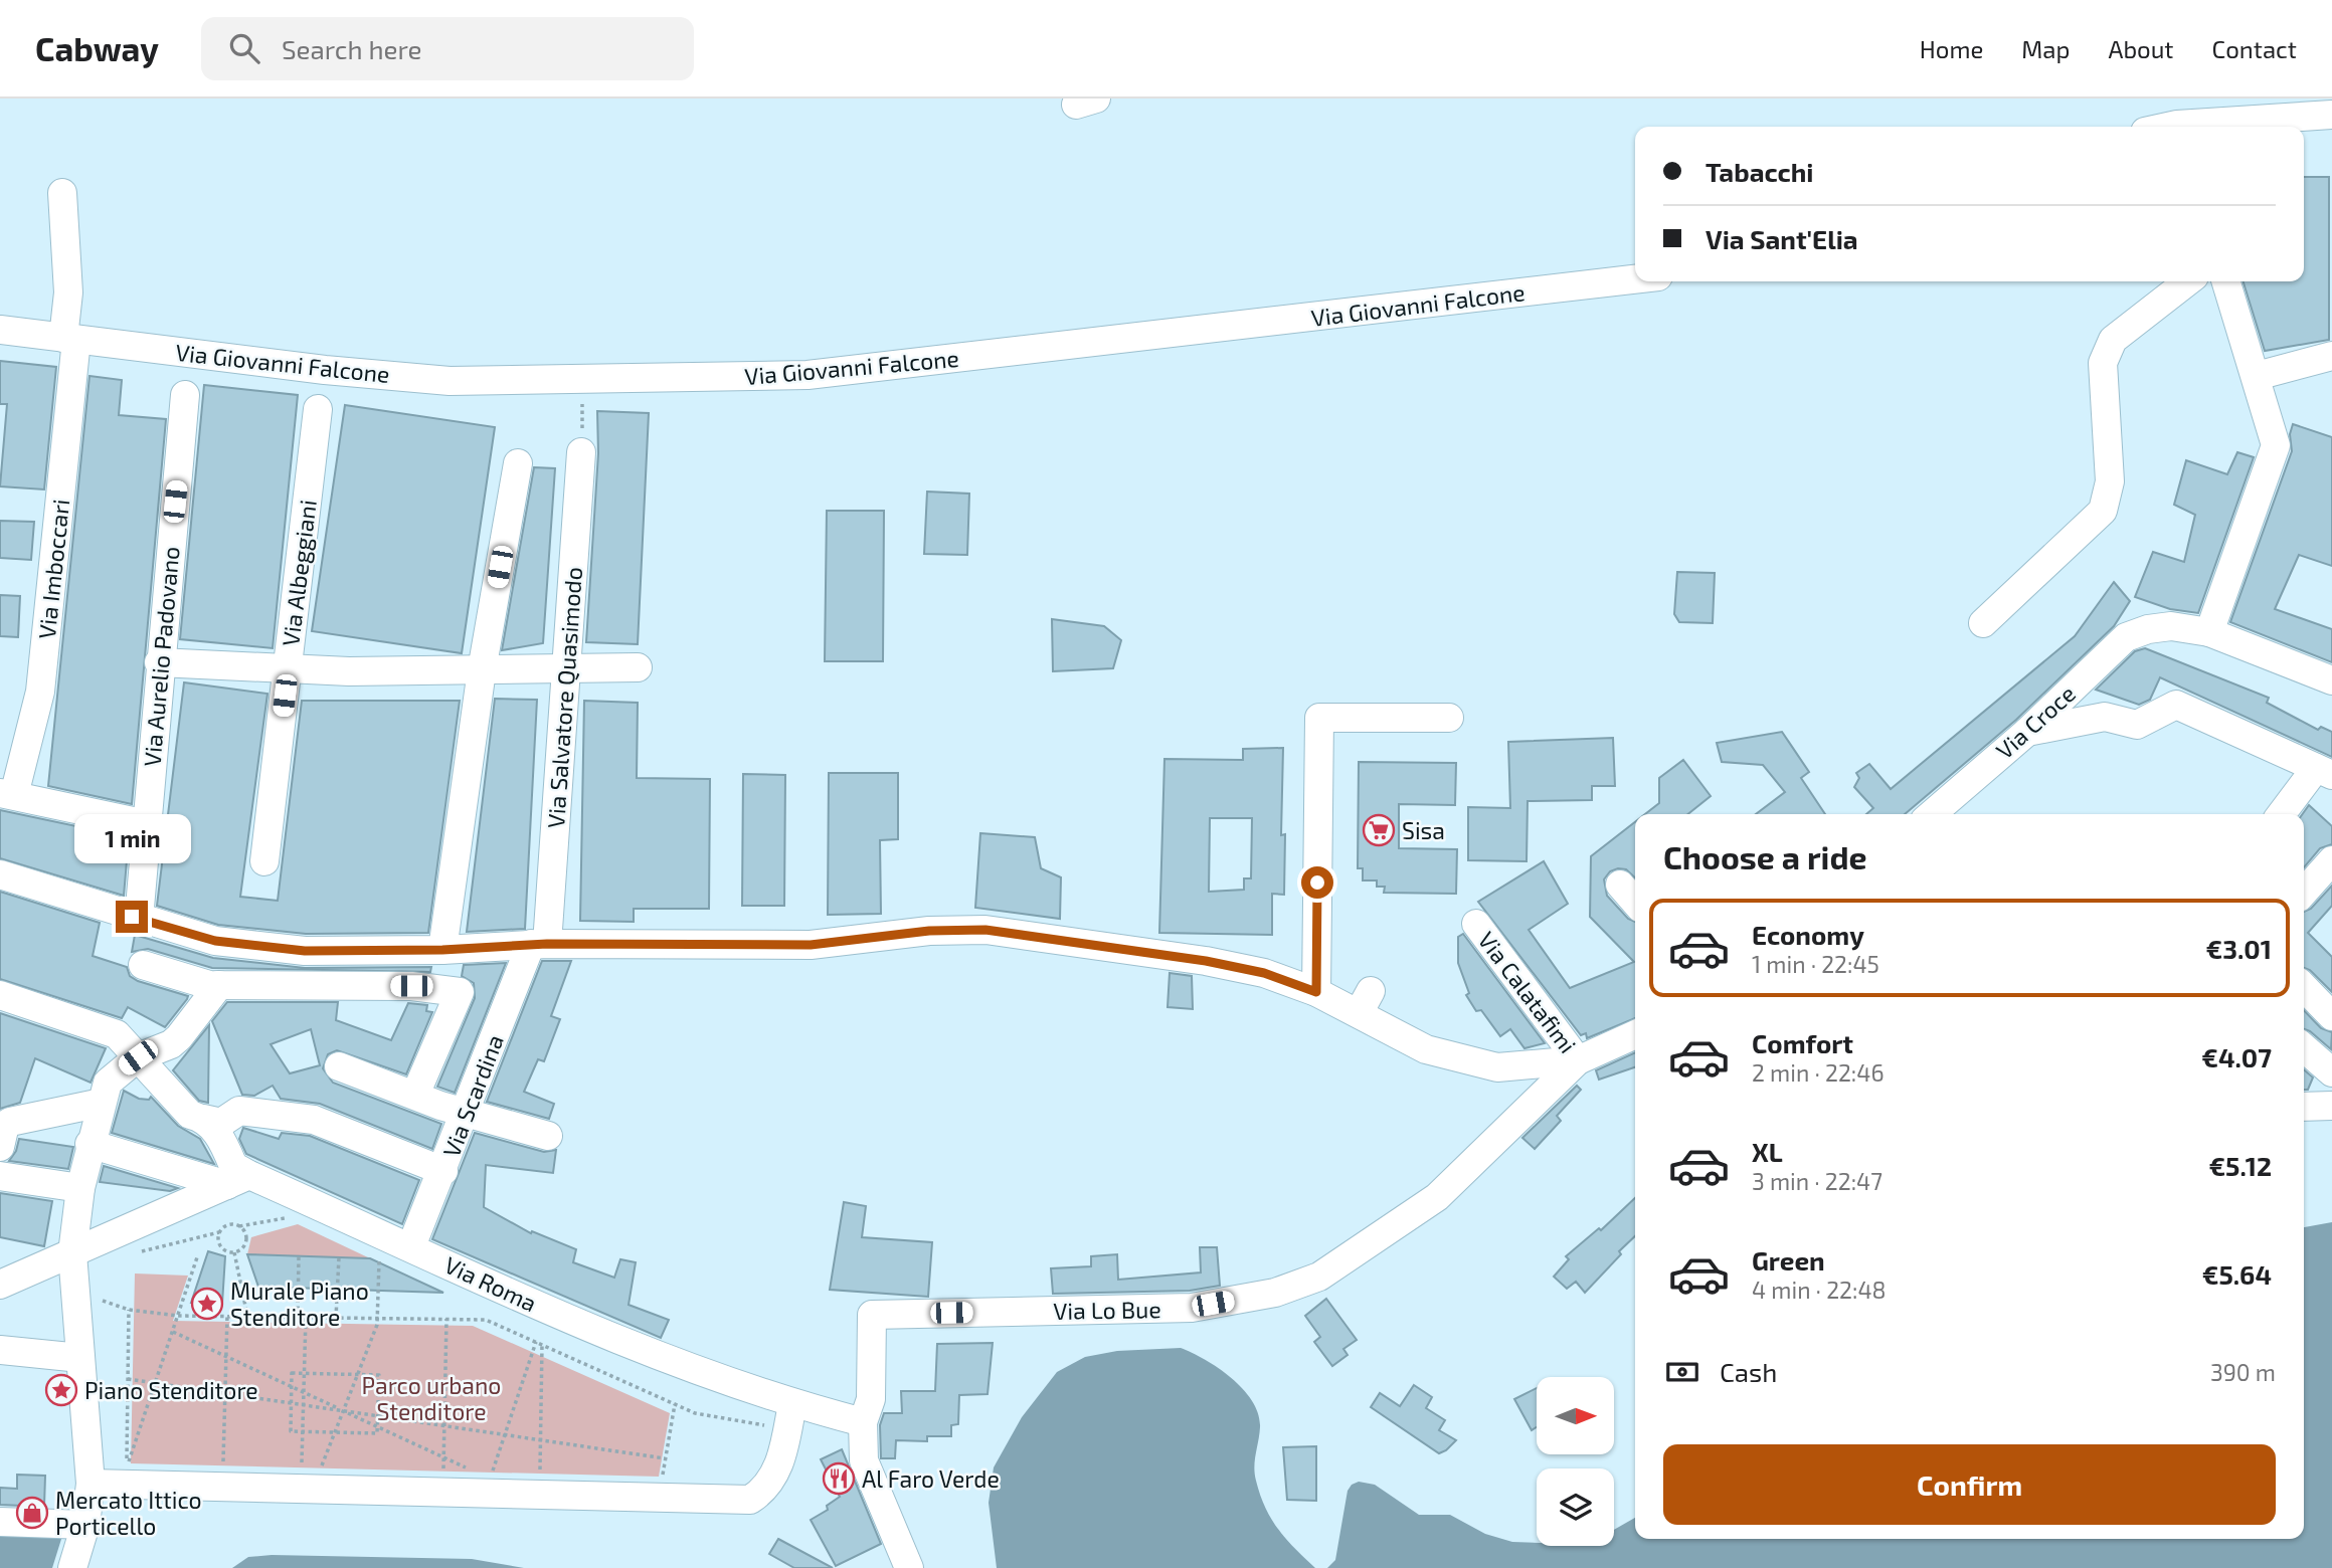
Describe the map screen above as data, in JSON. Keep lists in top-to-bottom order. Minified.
{"streets":{"street":["Via Giovanni Falcone","Via Imboccari","Via Albeggiani","Via Aurelio Padovano","Via Salvatore Quasimodo","Via Croce","Via Calatafimi","Via Scardina","Via Roma","Via Lo Bue"]},"crossings":[["Via Giovanni Falcone","Via Imboccari"],["Via Salvatore Quasimodo","Via Scardina"],["Via Calatafimi","Via Lo Bue"],["Via Scardina","Via Roma"],["Via Roma","Via Lo Bue"]],"parks":["Parco urbano Stenditore"],"places":{"supermarket":["Sisa"],"place":["Murale Piano Stenditore","Piano Stenditore"],"restaurant":["Al Faro Verde"],"shop":["Mercato Ittico Porticello"]},"north":"right","page":{"header":"Cabway","search":"Search here","nav":["Home","Map","About","Contact"],"banner":["Tabacchi","Via Sant'Elia"],"bubble":"1 min","heading":"Choose a ride","list":[{"name":"Economy","note":"1 min · 22:45","value":"€3.01"},{"name":"Comfort","note":"2 min · 22:46","value":"€4.07"},{"name":"XL","note":"3 min · 22:47","value":"€5.12"},{"name":"Green","note":"4 min · 22:48","value":"€5.64"}],"pay":["Cash","390 m"],"buttons":"Confirm"}}
